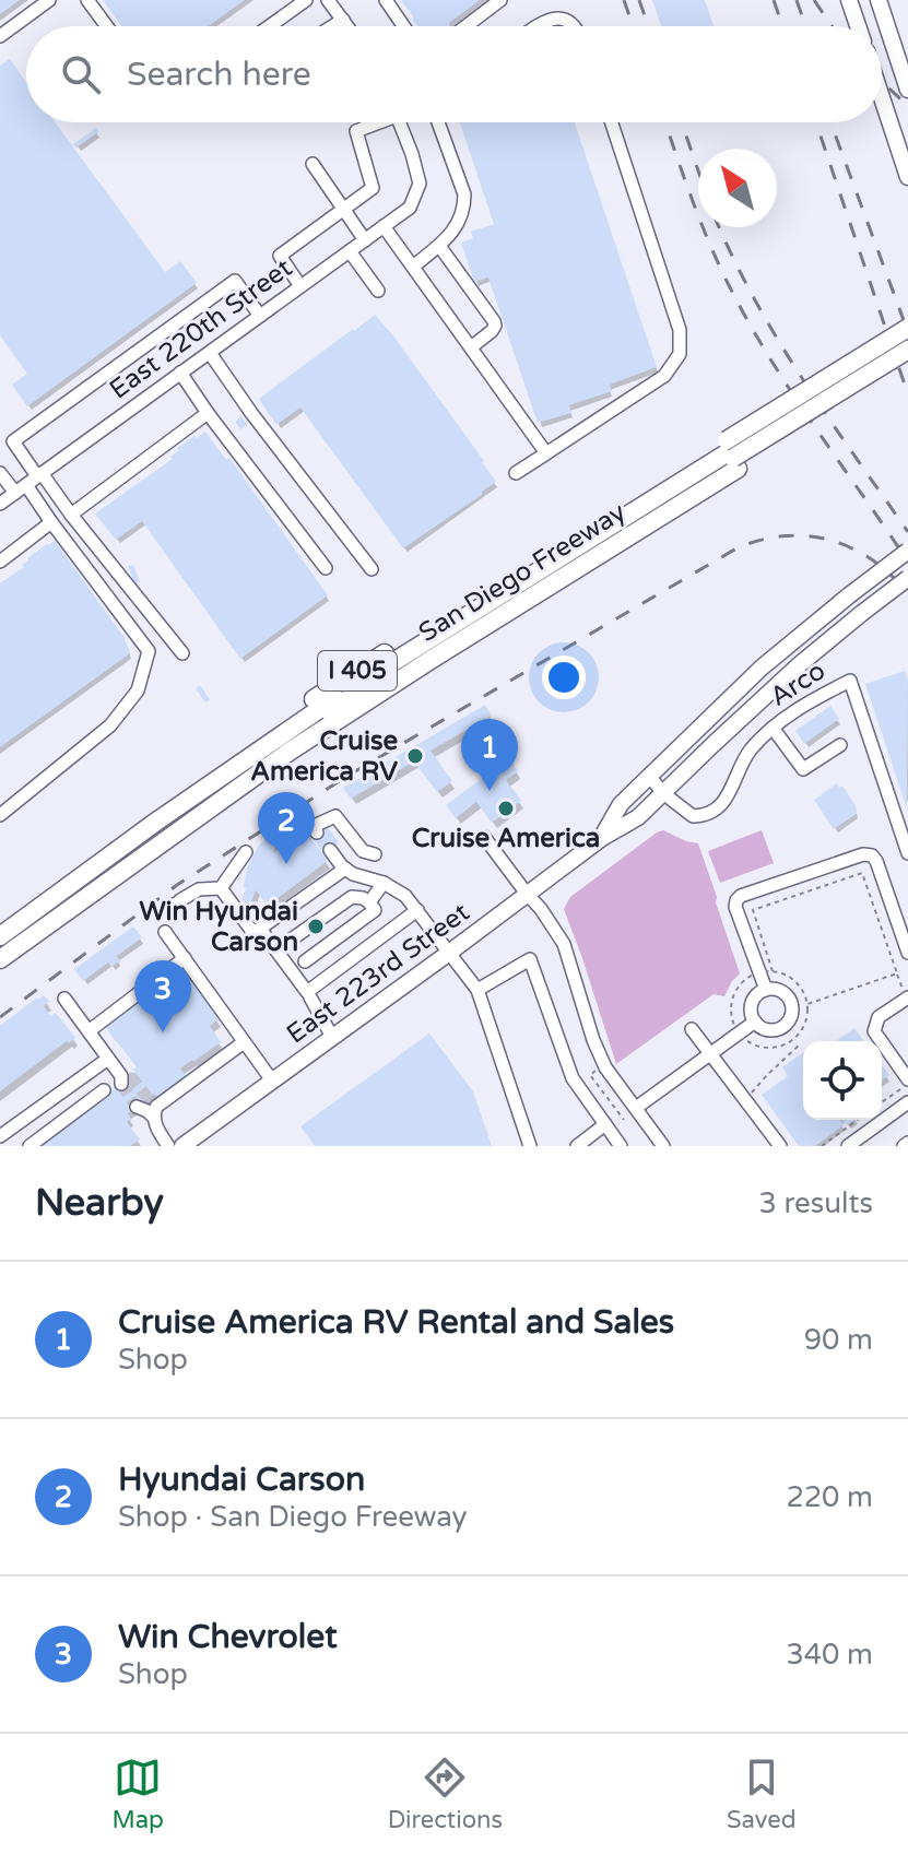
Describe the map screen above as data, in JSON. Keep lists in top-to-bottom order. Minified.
{"streets":{"highway":["San Diego Freeway","I 405"],"main road":["East 223rd Street"],"street":["East 220th Street","Arco"]},"crossings":[["Arco","East 223rd Street"]],"places":["Cruise America RV","Cruise America","Win Hyundai Carson"],"north":"top left","page":{"search":"Search here","pins":["1","2","3"],"heading":["Nearby","3 results"],"list":[{"mark":"1","name":"Cruise America RV Rental and Sales","note":"Shop","value":"90 m"},{"mark":"2","name":"Hyundai Carson","note":"Shop · San Diego Freeway","value":"220 m"},{"mark":"3","name":"Win Chevrolet","note":"Shop","value":"340 m"}],"nav":["Map","Directions","Saved"]}}
